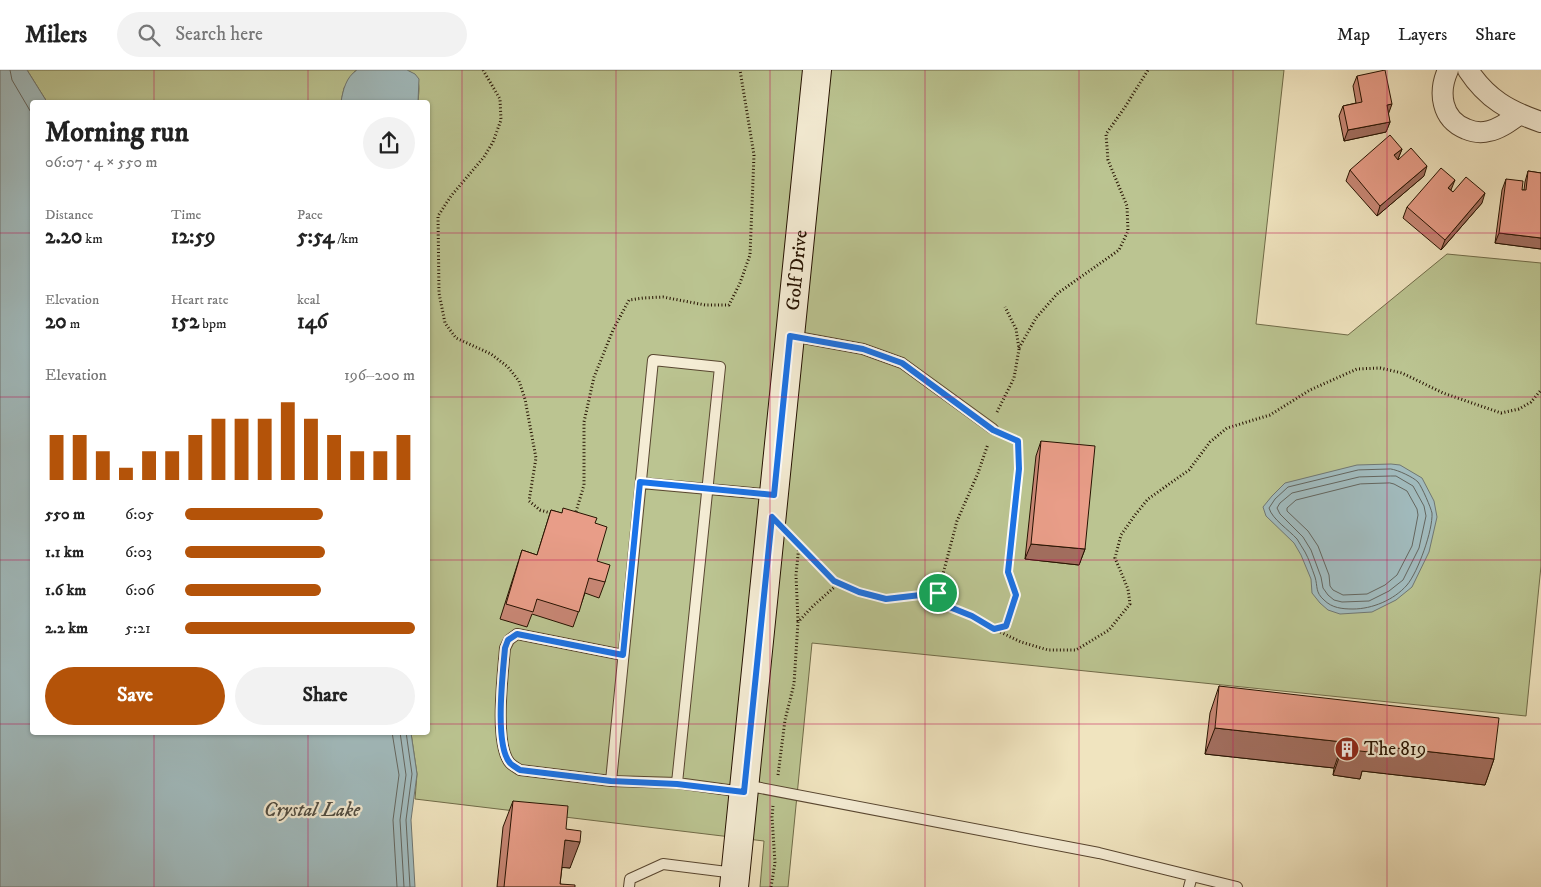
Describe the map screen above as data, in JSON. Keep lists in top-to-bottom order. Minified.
{"streets":{"street":["Golf Drive"]},"water":["Crystal Lake"],"places":{"building":["The 819"]},"page":{"header":"Milers","search":"Search here","nav":["Map","Layers","Share"],"heading":["Morning run","06:07 · 4 × 550 m"],"stats":[["Distance","2.20 km"],["Time","12:59"],["Pace","5:54 /km"],["Elevation","20 m"],["Heart rate","152 bpm"],["kcal","146"]],"chart":["Elevation","196–200 m"],"list":[{"name":"550 m","note":"6:05"},{"name":"1.1 km","note":"6:03"},{"name":"1.6 km","note":"6:06"},{"name":"2.2 km","note":"5:21"}],"buttons":["Save","Share"]}}
